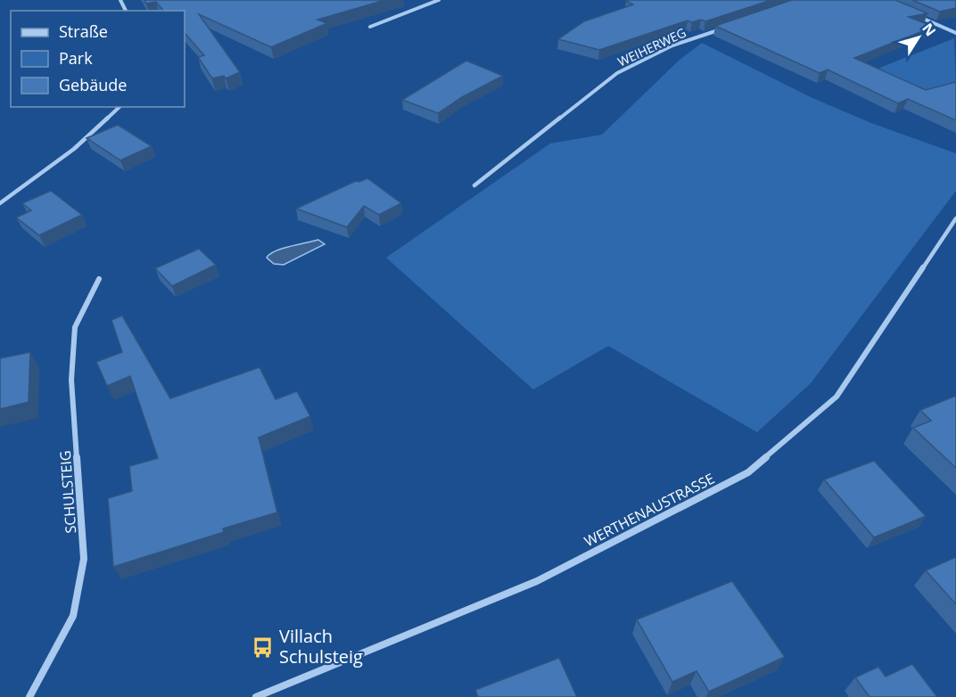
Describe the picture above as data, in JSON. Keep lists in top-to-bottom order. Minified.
{"streets":{"street":["WEIHERWEG","SCHULSTEIG","WERTHENAUSTRASSE"]},"places":{"bus stop":["Villach Schulsteig"]},"legend":["Straße","Park","Gebäude"],"north":"top right"}
